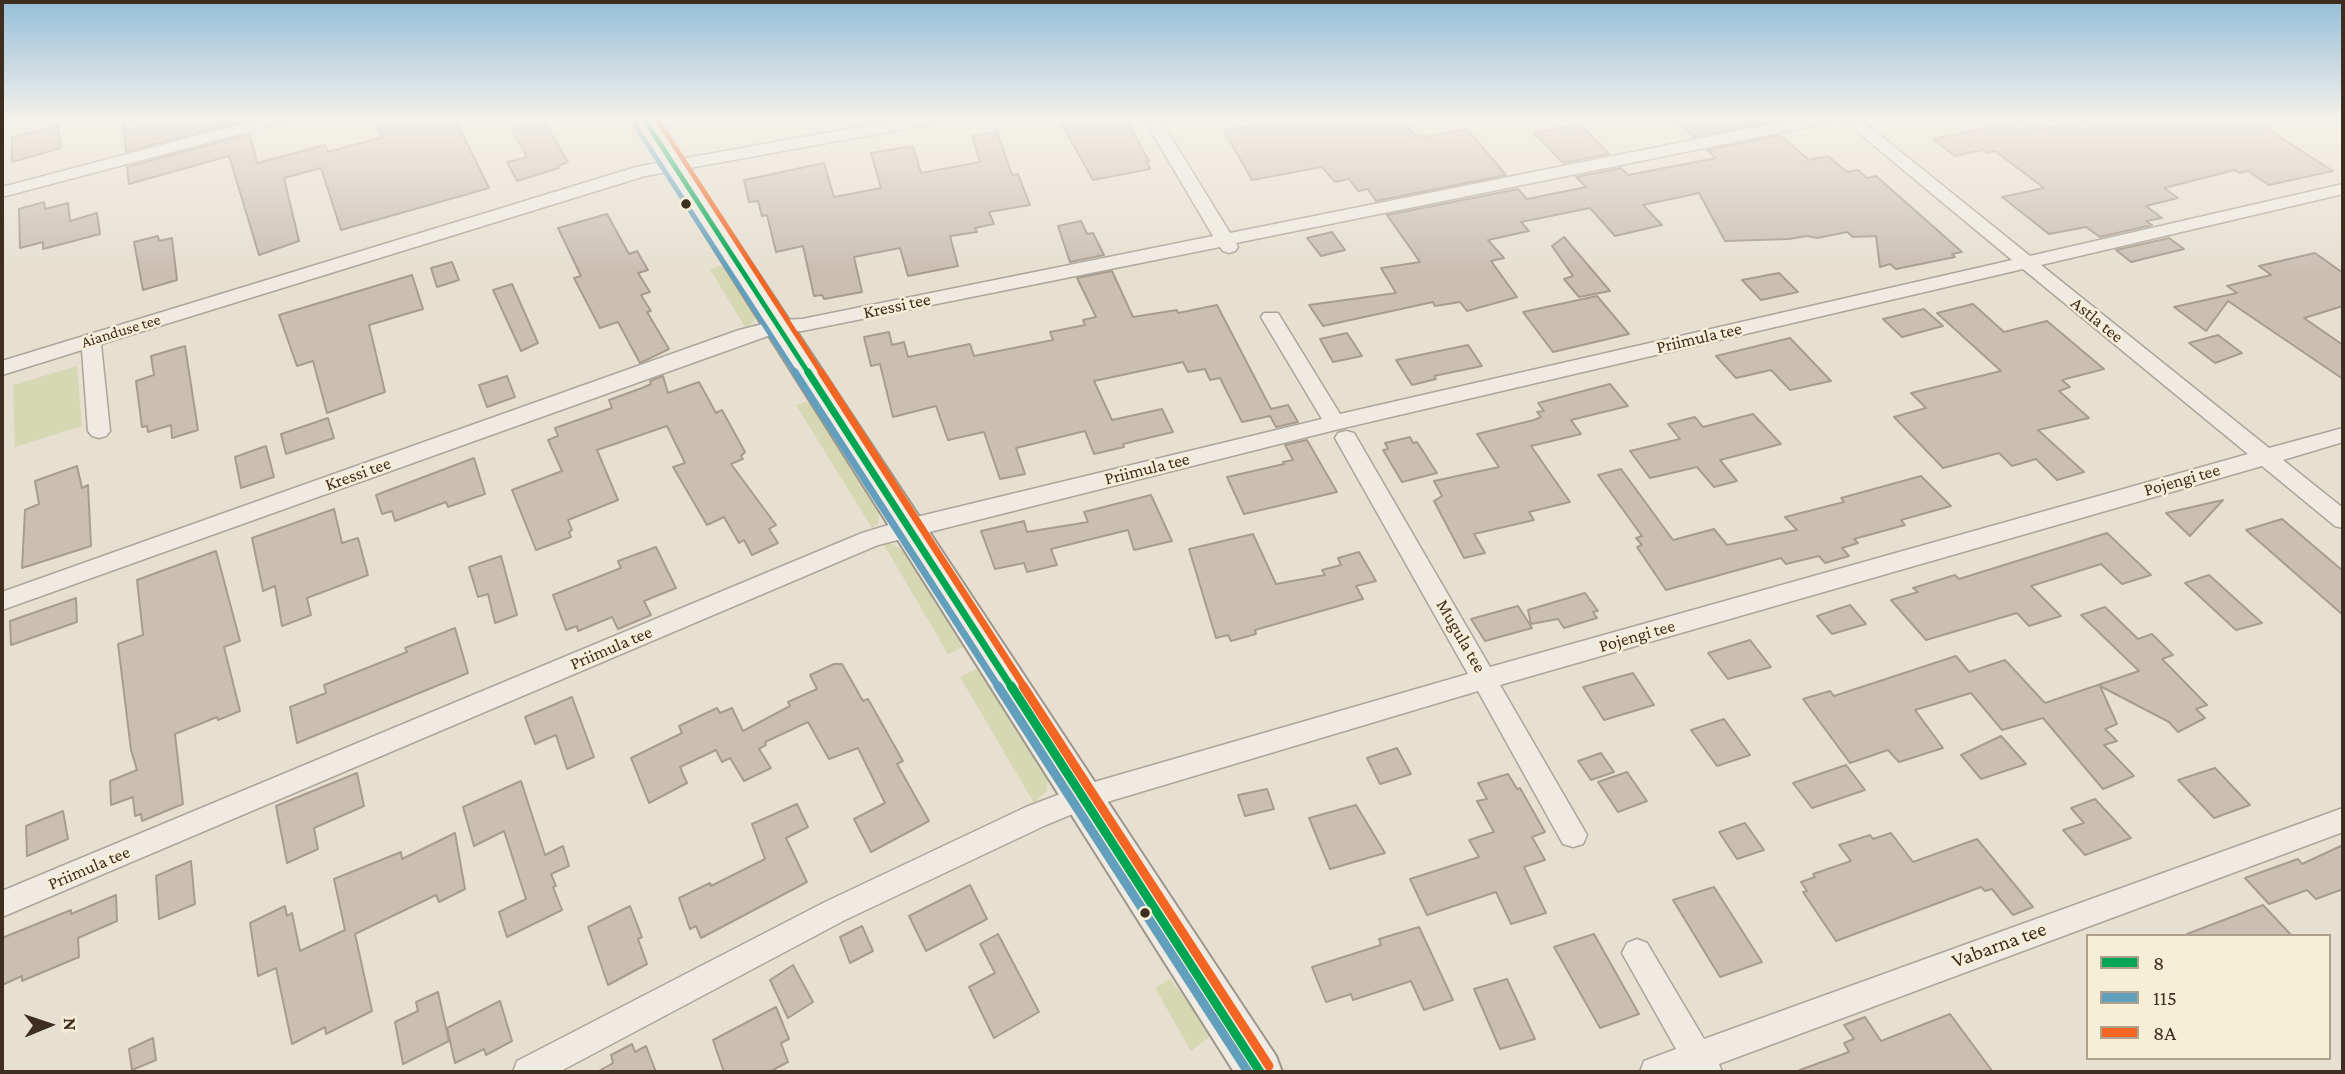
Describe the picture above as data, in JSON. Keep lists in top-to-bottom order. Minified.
{"streets":{"street":["Kressi tee","Astla tee","Aianduse tee","Priimula tee","Pojengi tee","Mugula tee","Vabarna tee"]},"crossings":[["Astla tee","Priimula tee"],["Astla tee","Pojengi tee"],["Priimula tee","Mugula tee"],["Pojengi tee","Mugula tee"]],"lines":["transit line 8","transit line 115","transit line 8A"],"legend":["8","115","8A"],"north":"right"}
